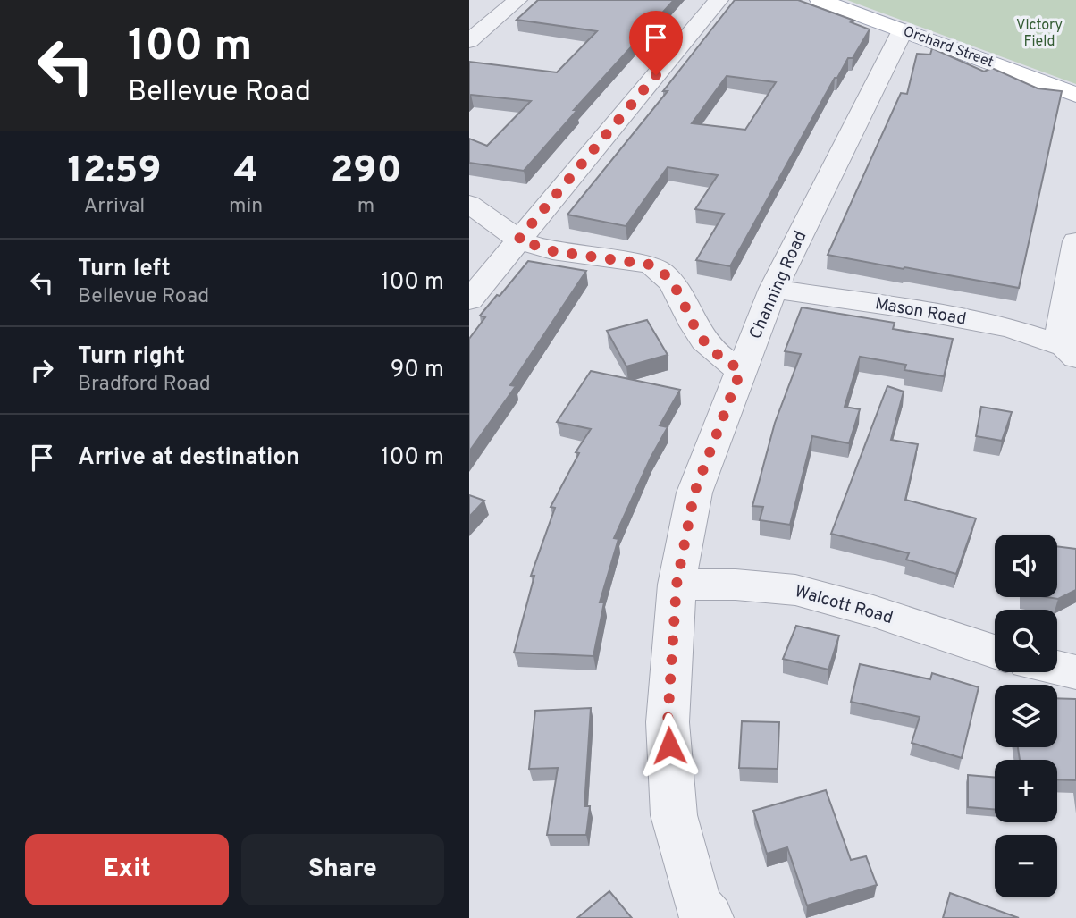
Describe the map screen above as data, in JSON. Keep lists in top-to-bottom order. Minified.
{"streets":{"main road":["Orchard Street"],"street":["Channing Road","Mason Road","Walcott Road"]},"crossings":[["Orchard Street","Channing Road"],["Channing Road","Mason Road"],["Channing Road","Walcott Road"]],"parks":["Victory Field"],"page":{"turn":["100 m","Bellevue Road"],"eta":["12:59","Arrival","4","min","290","m"],"list":[{"name":"Turn left","note":"Bellevue Road","value":"100 m"},{"name":"Turn right","note":"Bradford Road","value":"90 m"},{"name":"Arrive at destination","value":"100 m"}],"map_buttons":["+","−"],"buttons":["Exit","Share"]}}
